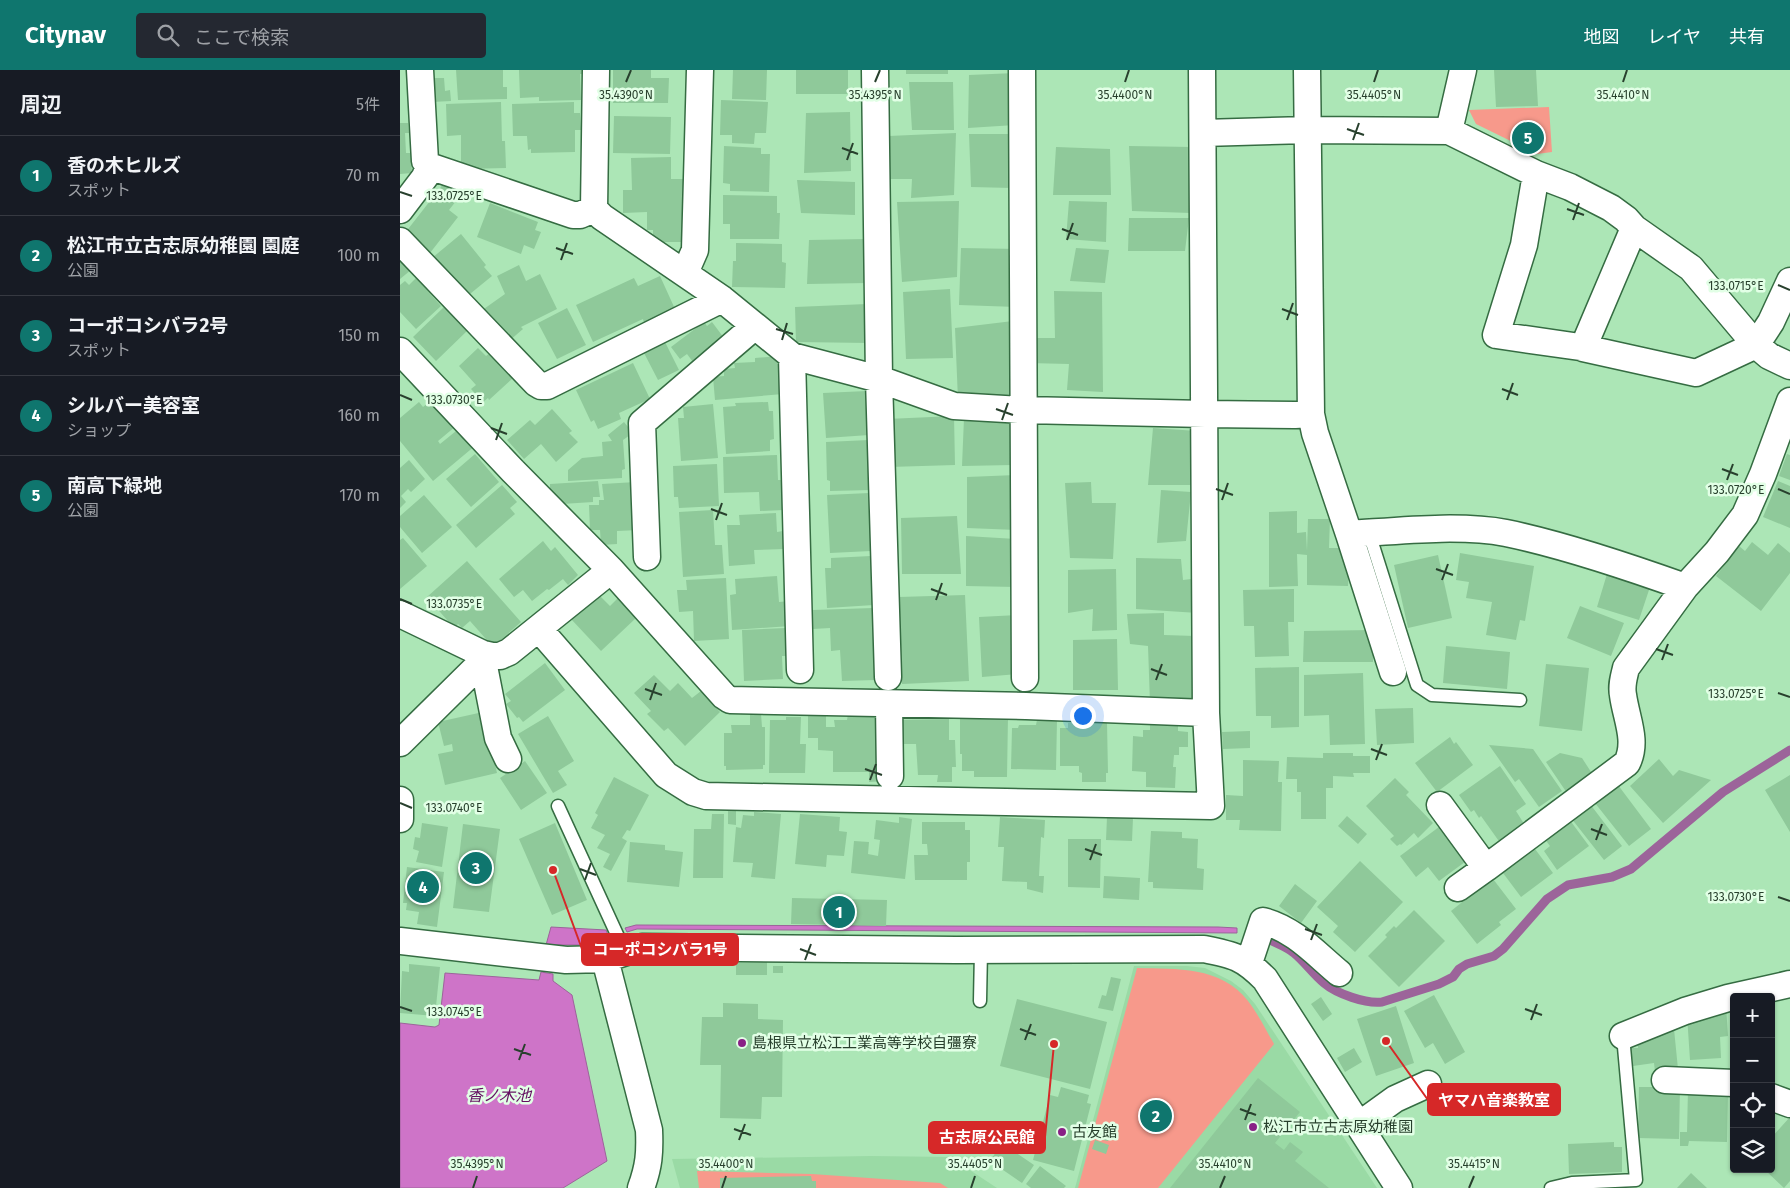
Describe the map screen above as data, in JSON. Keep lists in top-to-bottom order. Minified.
{"water":["香ノ木池"],"places":["コーポコシバラ1号","ヤマハ音楽教室","島根県立松江工業高等学校自彊寮","古志原公民館","松江市立古志原幼稚園","古友館"],"page":{"header":"Citynav","search":"ここで検索","nav":["地図","レイヤ","共有"],"heading":["周辺","5件"],"pins":["5","3","4","1","2"],"list":[{"mark":"1","name":"香の木ヒルズ","note":"スポット","value":"70 m"},{"mark":"2","name":"松江市立古志原幼稚園 園庭","note":"公園","value":"100 m"},{"mark":"3","name":"コーポコシバラ2号","note":"スポット","value":"150 m"},{"mark":"4","name":"シルバー美容室","note":"ショップ","value":"160 m"},{"mark":"5","name":"南高下緑地","note":"公園","value":"170 m"}],"map_buttons":["+","−"]},"coordinates":["35.4390°N","35.4395°N","35.4400°N","35.4405°N","35.4410°N","133.0725°E","133.0715°E","133.0730°E","133.0720°E","133.0735°E","133.0740°E","133.0745°E","35.4415°N"]}
